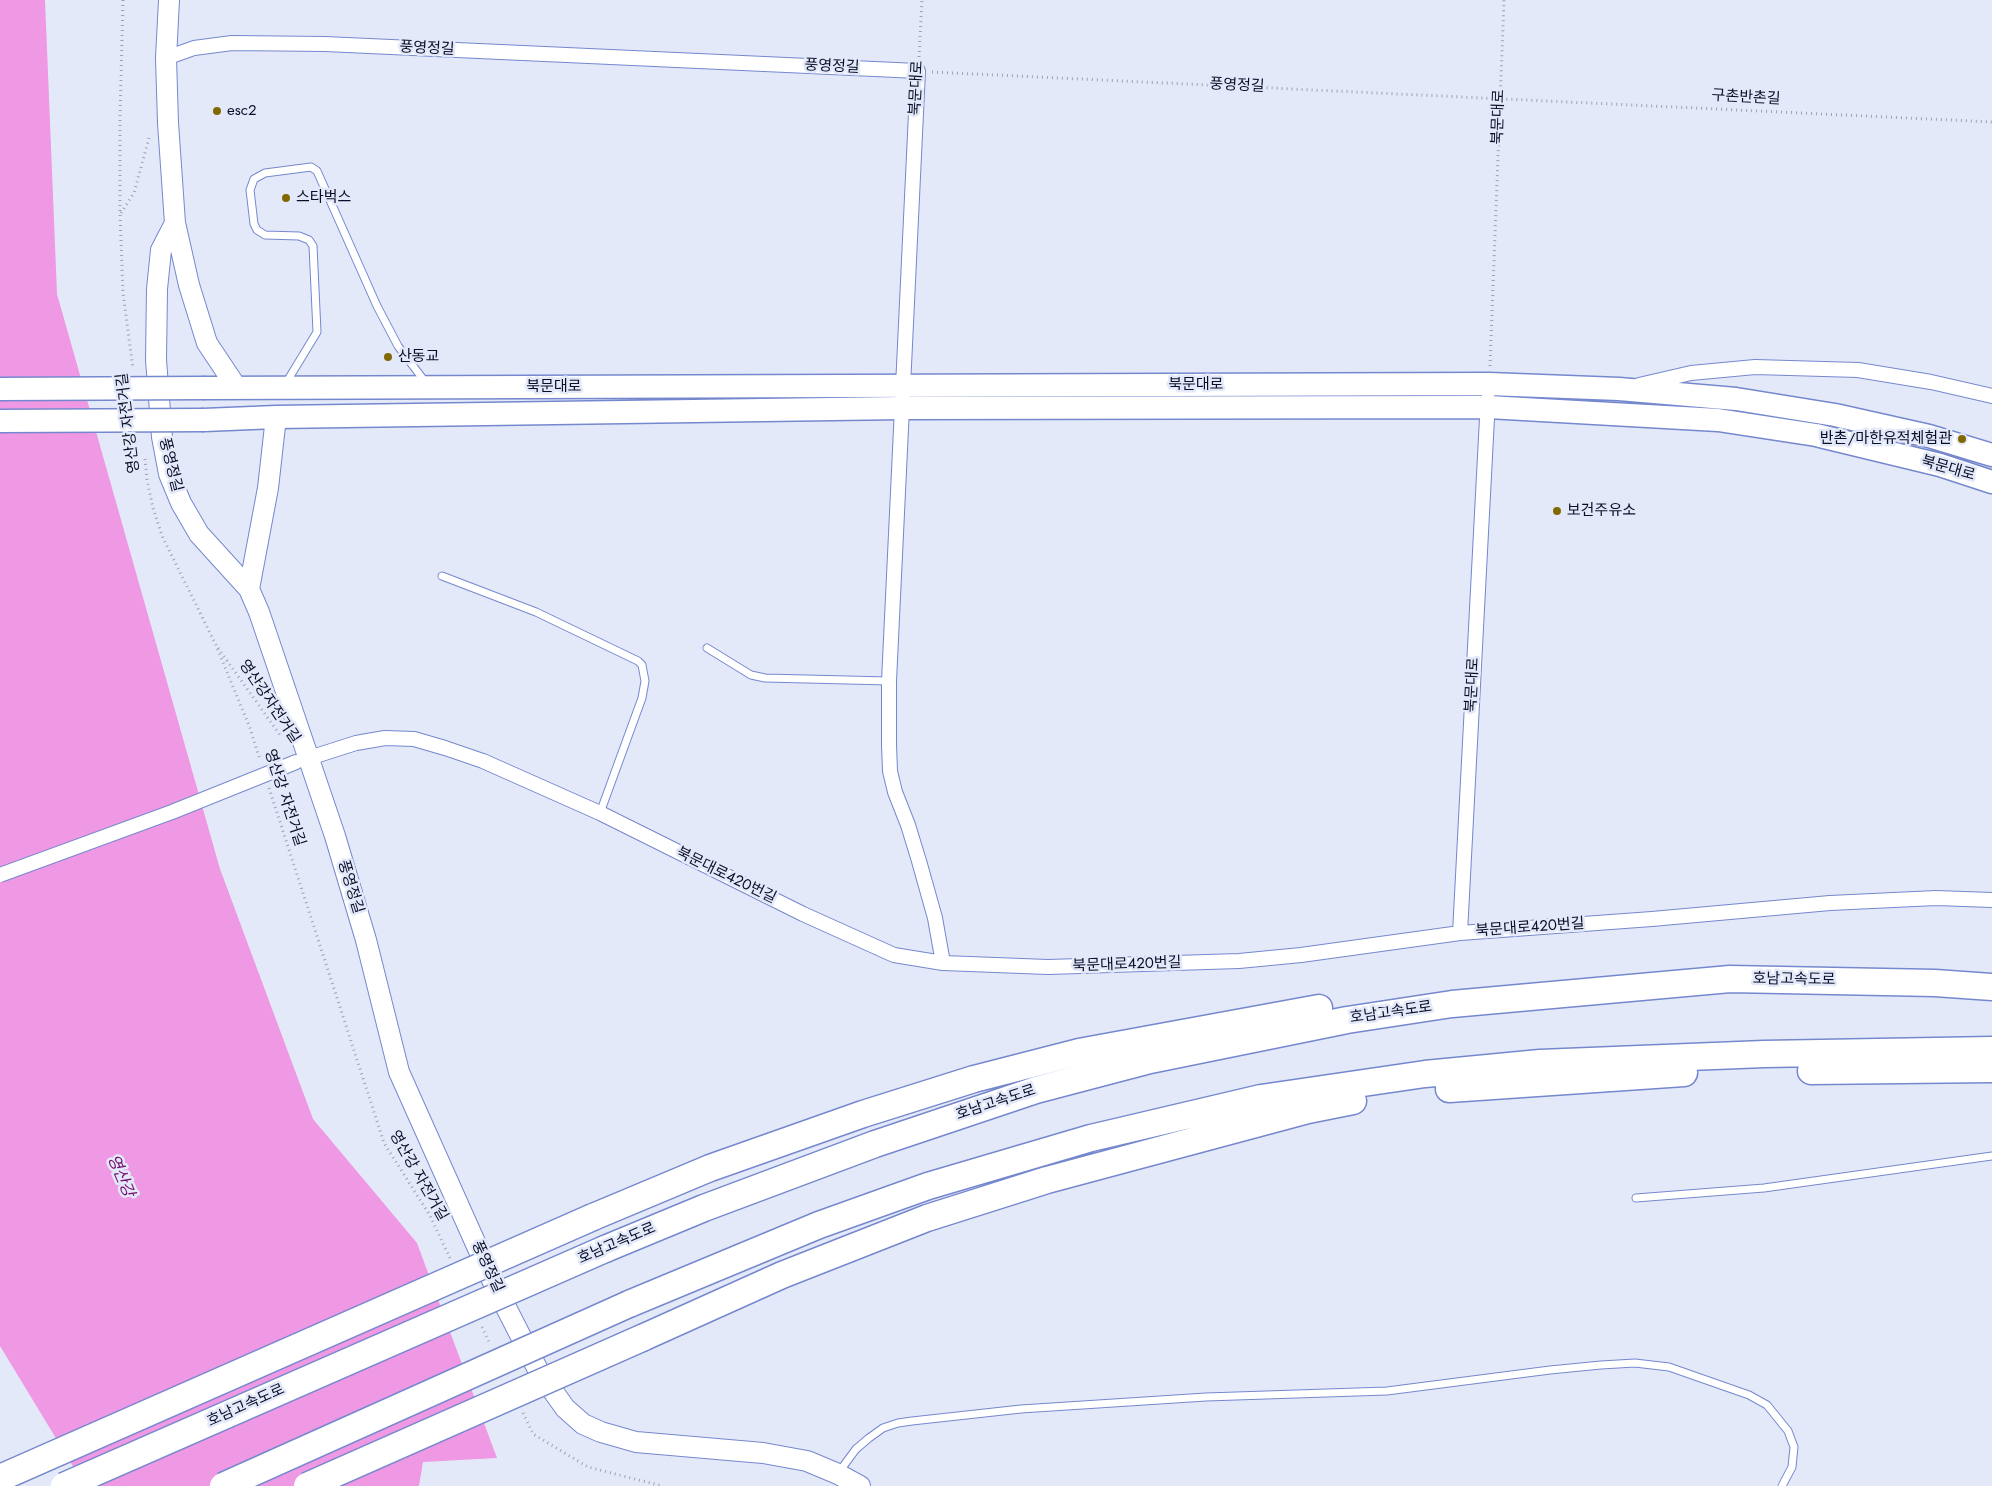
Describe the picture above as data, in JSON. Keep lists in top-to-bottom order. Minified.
{"streets":{"highway":["호남고속도로"],"main road":["북문대로"],"street":["풍영정길","북문대로420번길"],"path":["구촌반촌길","영산강 자전거길","영산강자전거길"]},"crossings":[["풍영정길","북문대로"],["풍영정길","구촌반촌길"],["풍영정길","영산강자전거길"],["풍영정길","북문대로420번길"],["북문대로","구촌반촌길"],["북문대로","북문대로420번길"],["영산강 자전거길","영산강자전거길"],["영산강 자전거길","북문대로420번길"],["영산강자전거길","북문대로420번길"]],"water":["영산강"],"places":["esc2","스타벅스","산동교","반촌/마한유적체험관","보건주유소"]}
